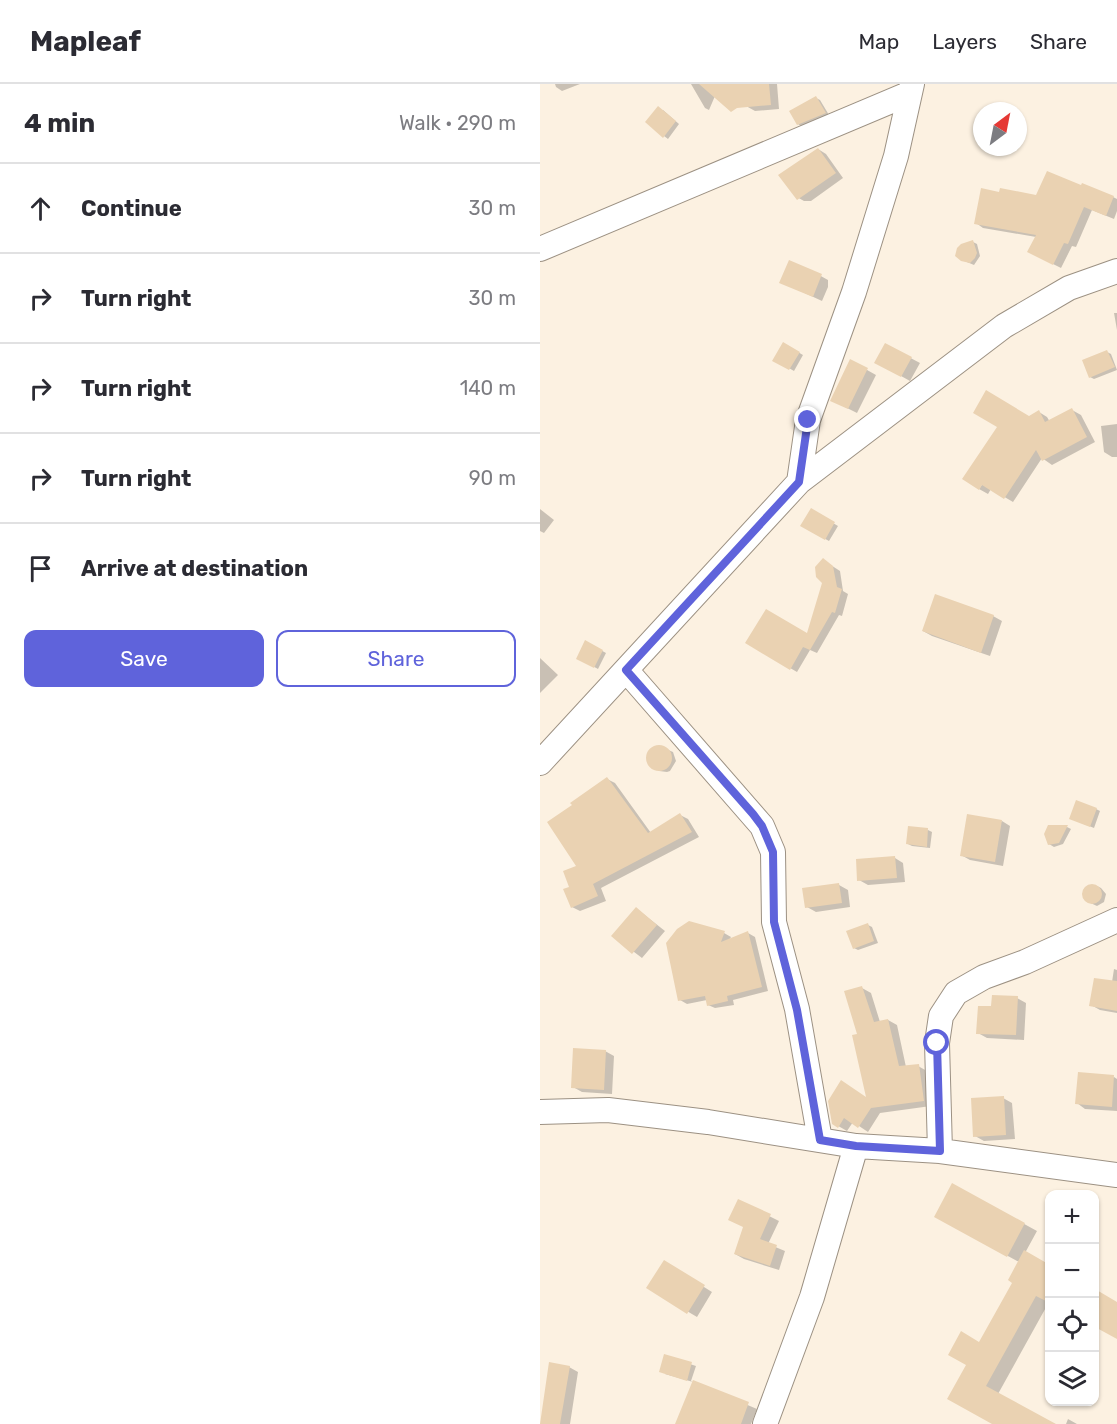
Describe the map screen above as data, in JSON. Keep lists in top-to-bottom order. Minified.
{"north":"top right","page":{"header":"Mapleaf","nav":["Map","Layers","Share"],"heading":["4 min","Walk · 290 m"],"list":[["Continue","30 m"],["Turn right","30 m"],["Turn right","140 m"],["Turn right","90 m"],"Arrive at destination"],"buttons":["Save","Share"],"map_buttons":["+","−"]}}
